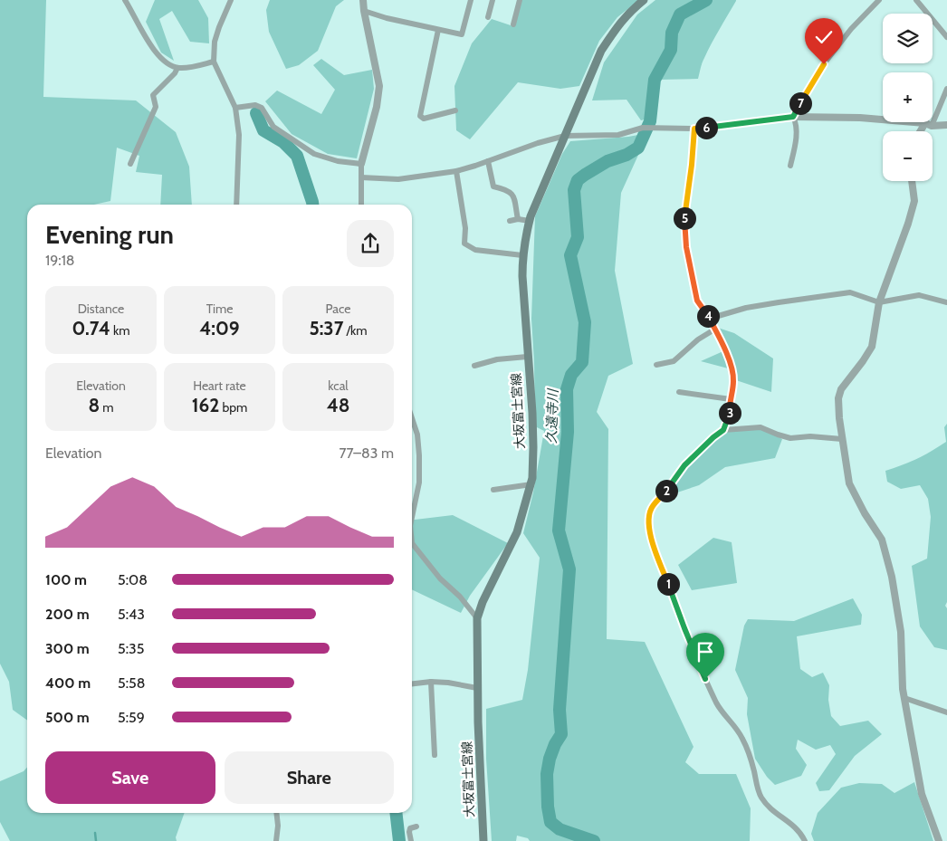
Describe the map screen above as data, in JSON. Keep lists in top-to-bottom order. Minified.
{"streets":{"main road":["大坂富士宮線"]},"water":["久遠寺川"],"page":{"map_buttons":["+","−"],"pins":["7","6","5","4","3","2","1"],"heading":["Evening run","19:18"],"stats":[["Distance","0.74 km"],["Time","4:09"],["Pace","5:37 /km"],["Elevation","8 m"],["Heart rate","162 bpm"],["kcal","48"]],"chart":["Elevation","77–83 m"],"list":[{"name":"100 m","note":"5:08"},{"name":"200 m","note":"5:43"},{"name":"300 m","note":"5:35"},{"name":"400 m","note":"5:58"},{"name":"500 m","note":"5:59"}],"buttons":["Save","Share"]}}
